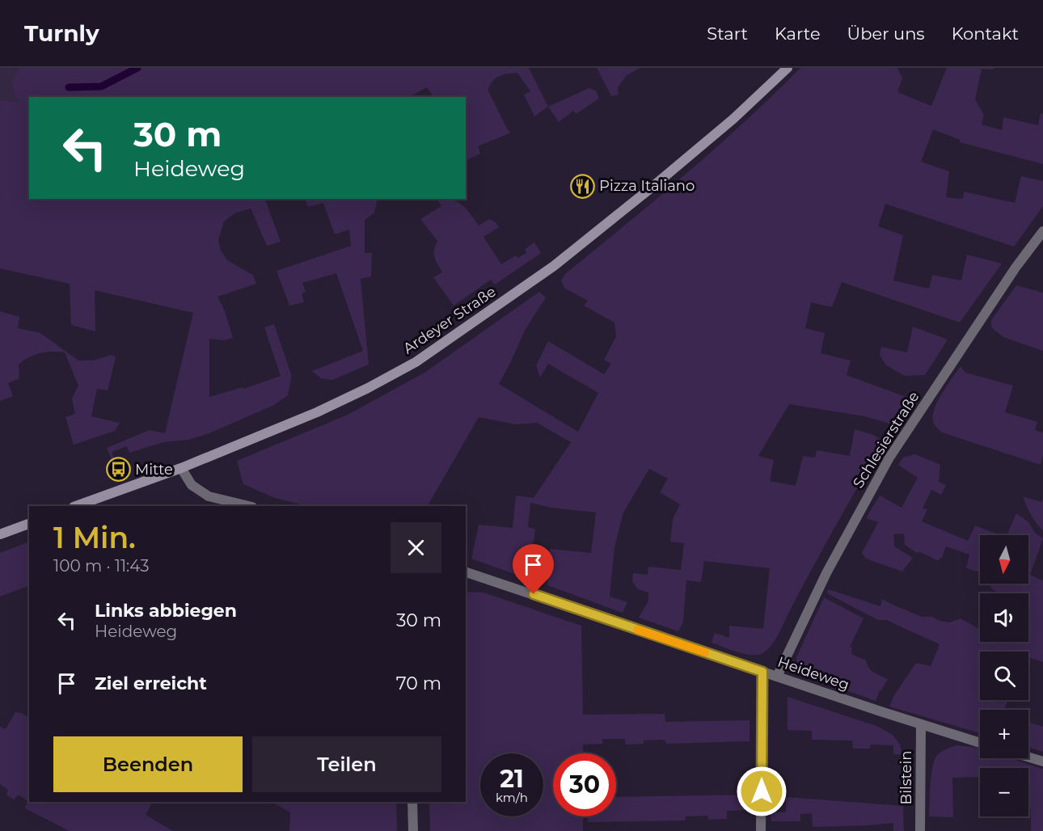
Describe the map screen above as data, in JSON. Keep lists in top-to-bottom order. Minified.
{"streets":{"main road":["Ardeyer Straße"],"street":["Schlesierstraße","Heideweg","Bilstein"]},"crossings":[["Schlesierstraße","Heideweg"],["Heideweg","Bilstein"]],"places":{"restaurant":["Pizza Italiano"],"bus stop":["Mitte"]},"north":"bottom","page":{"header":"Turnly","nav":["Start","Karte","Über uns","Kontakt"],"turn":["30 m","Heideweg"],"heading":["1 Min.","100 m · 11:43"],"map_buttons":["+","−"],"list":[{"name":"Links abbiegen","note":"Heideweg","value":"30 m"},{"name":"Ziel erreicht","value":"70 m"}],"buttons":["Beenden","Teilen"],"speed":"21 km/h","limit":"30"}}
